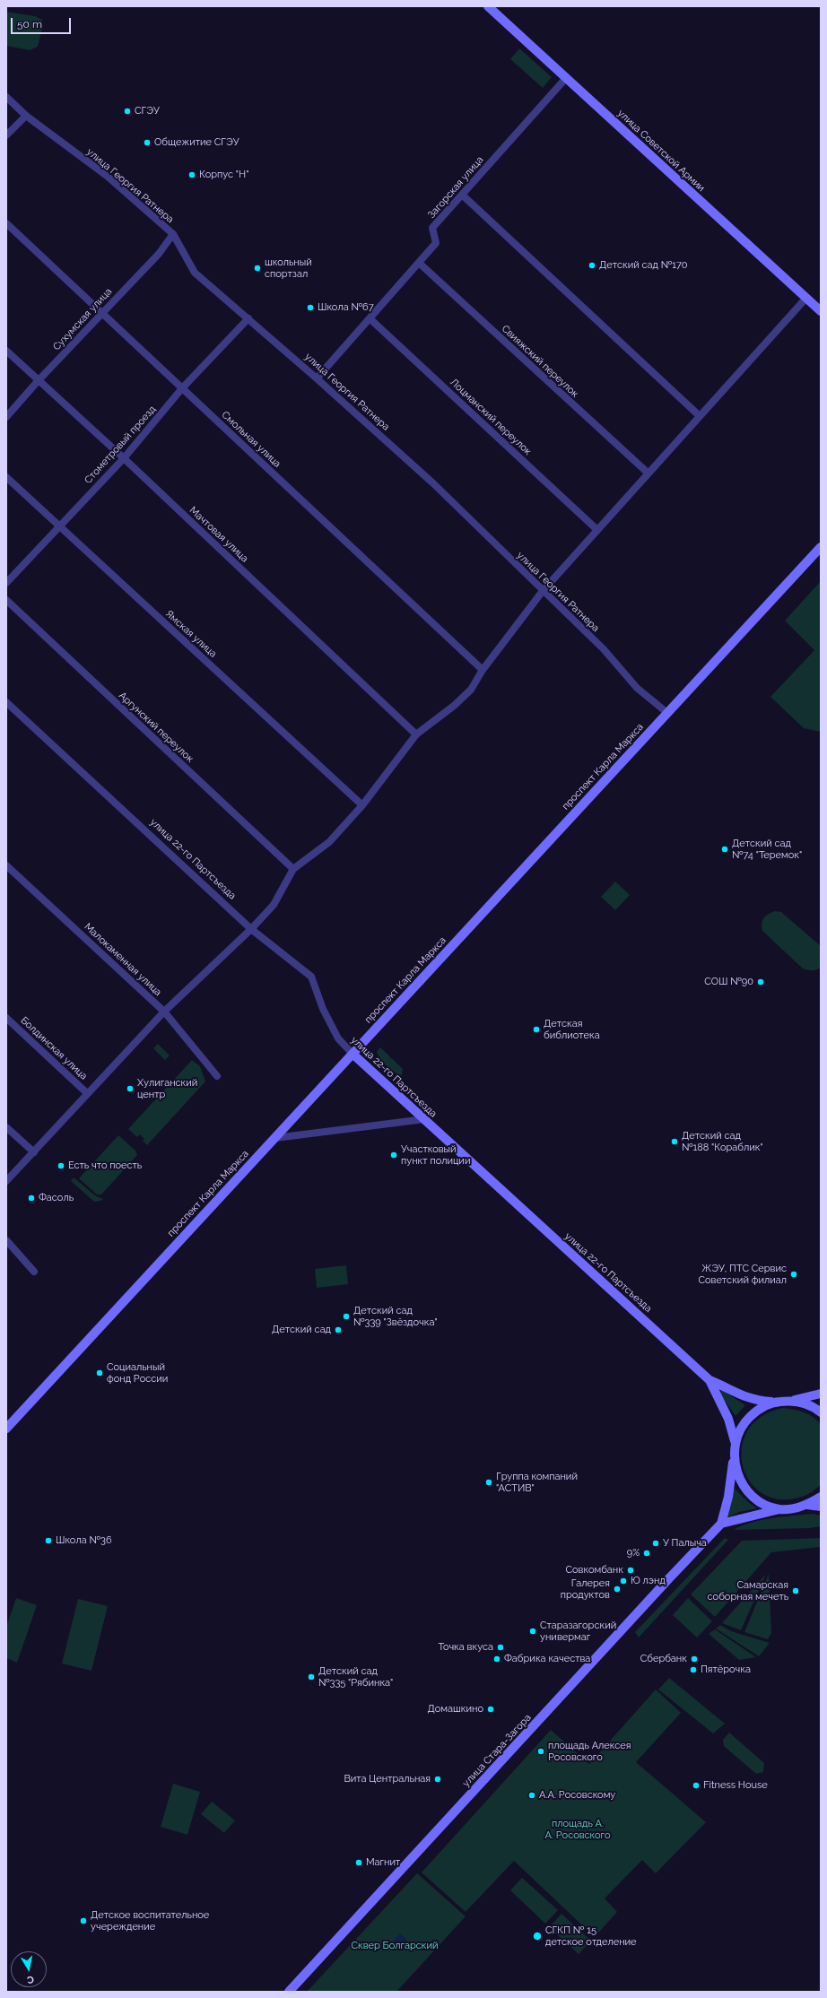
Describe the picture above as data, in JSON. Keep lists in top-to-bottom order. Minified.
{"streets":{"street":["улица Советской Армии","улица Георгия Ратнера","Загорская улица","Сухумская улица","Свияжский переулок","Лоцманский переулок","Смольная улица","Стометровый проезд","Мачтовая улица","Ямская улица","Аргунский переулок","проспект Карла Маркса","улица 22-го Партсъезда","Малокаменная улица","Болдинская улица","улица Стара-Загора"]},"crossings":[["улица Советской Армии","Загорская улица"],["улица Георгия Ратнера","Загорская улица"],["улица Георгия Ратнера","Сухумская улица"],["улица Георгия Ратнера","Стометровый проезд"],["улица Георгия Ратнера","проспект Карла Маркса"],["Загорская улица","Свияжский переулок"],["Загорская улица","Лоцманский переулок"],["Сухумская улица","Смольная улица"],["Сухумская улица","Мачтовая улица"],["Смольная улица","Стометровый проезд"],["Стометровый проезд","Мачтовая улица"],["Стометровый проезд","Ямская улица"],["проспект Карла Маркса","улица 22-го Партсъезда"]],"parks":["площадь А. А. Росовского","Сквер Болгарский"],"places":["СГЭУ","Общежитие СГЭУ","Корпус \"Н\"","Детский сад №170","школьный спортзал","Школа №67","Детский сад №74 \"Теремок\"","СОШ №90","Детская библиотека","Хулиганский центр","Детский сад №188 \"Кораблик\"","Участковый пункт полиции","Есть что поесть","Фасоль","ЖЭУ, ПТС Сервис Советский филиал","Детский сад №339 \"Звёздочка\"","Детский сад","Социальный фонд России","Группа компаний \"АСТИВ\"","Школа №36","У Палыча","9%","Совкомбанк","Ю лэнд","Галерея продуктов","Самарская соборная мечеть","Старазагорский универмаг","Точка вкуса","Фабрика качества","Сбербанк","Пятёрочка","Детский сад №335 \"Рябинка\"","Домашкино","площадь Алексея Росовского","Вита Центральная","Fitness House","А.А. Росовскому","Магнит","Детское воспитательное учереждение","СГКП № 15 детское отделение"],"scale_bar":"50 m","north":"bottom"}
